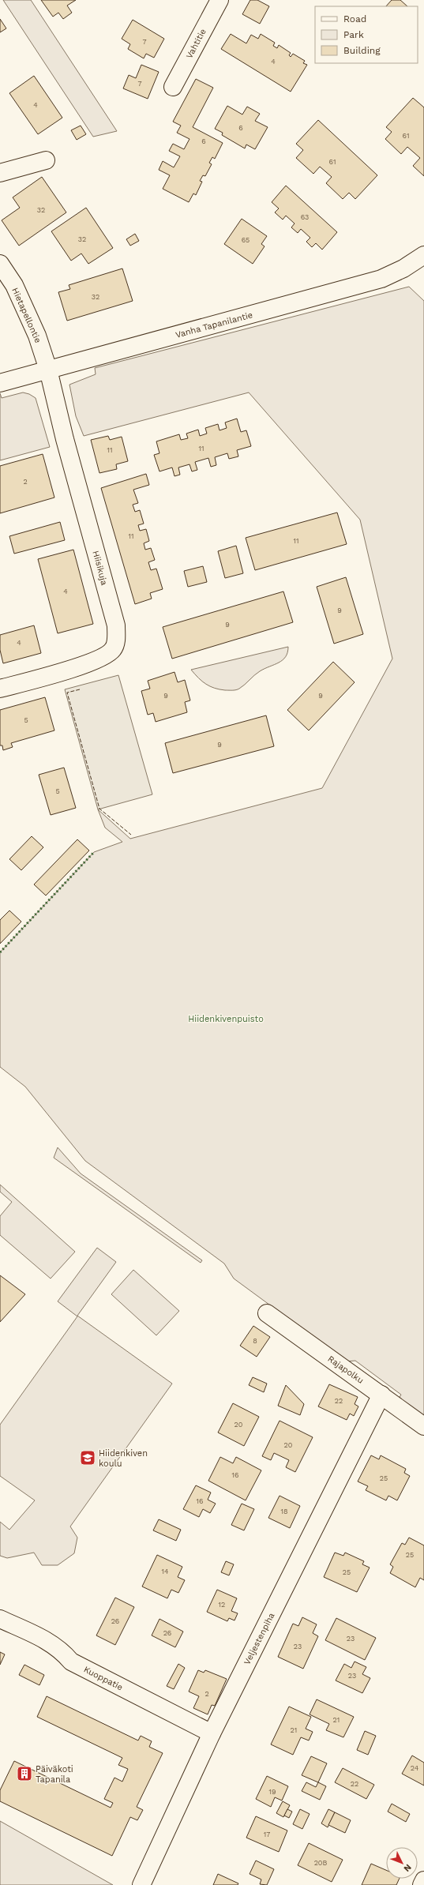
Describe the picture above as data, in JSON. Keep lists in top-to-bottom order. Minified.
{"streets":{"street":["Vahtitie","Hietapellontie","Vanha Tapanilantie","Hiisikuja","Rajapolku","Veljestenpiha","Kuoppatie"]},"crossings":[["Hietapellontie","Vanha Tapanilantie"],["Hietapellontie","Hiisikuja"],["Vanha Tapanilantie","Hiisikuja"],["Rajapolku","Veljestenpiha"],["Veljestenpiha","Kuoppatie"]],"parks":["Hiidenkivenpuisto"],"places":{"school or university":["Hiidenkiven koulu"],"building":["Päiväkoti Tapanila"]},"house_numbers":["7","4","7","4","6","61","6","61","32","63","32","65","32","11","11","2","11","11","4","9","9","4","9","9","5","9","5","8","22","20","20","16","25","16","18","25","14","25","12","26","26","23","23","23","2","21","21","24","22","19","17","20B"],"legend":["Road","Park","Building"],"north":"bottom right"}
